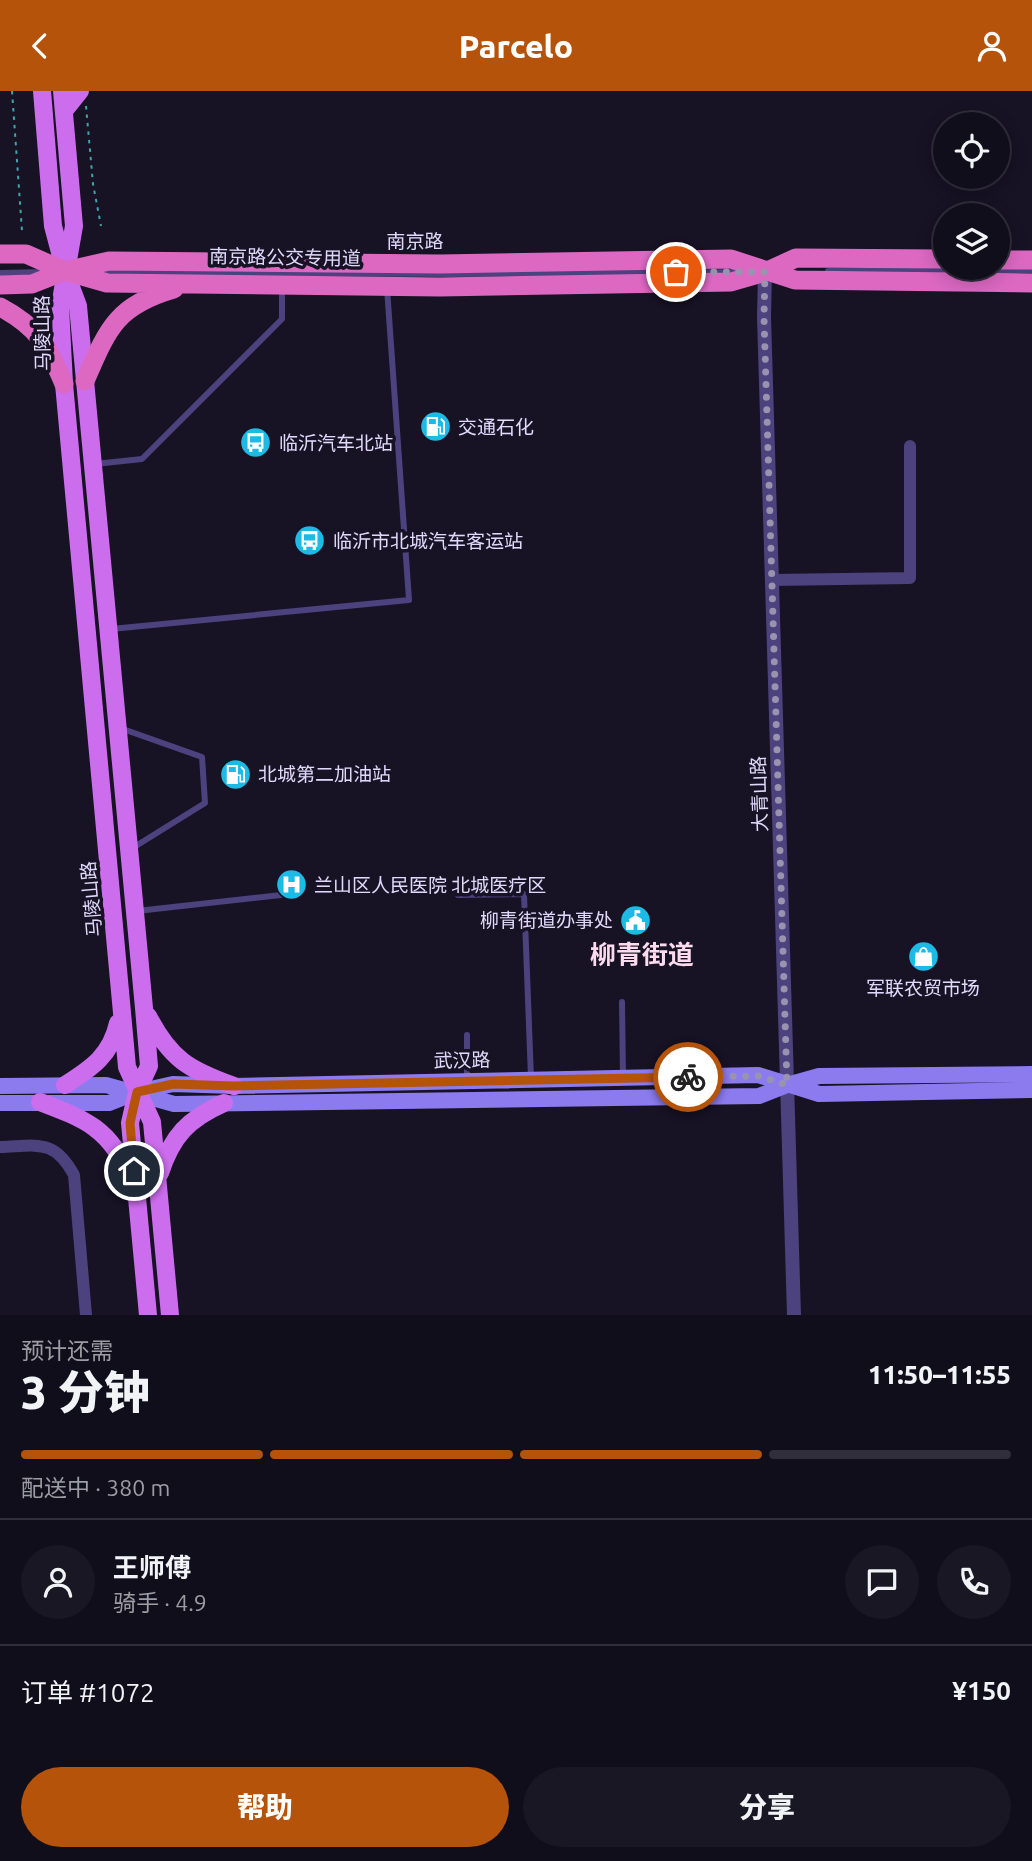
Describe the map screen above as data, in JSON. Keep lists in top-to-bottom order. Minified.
{"streets":{"highway":["南京路"],"main road":["马陵山路","武汉路"],"street":["大青山路"]},"crossings":[["南京路","马陵山路"],["南京路","大青山路"],["马陵山路","武汉路"],["大青山路","武汉路"]],"districts":["柳青街道"],"places":{"fuel station":["交通石化","北城第二加油站"],"bus stop":["临沂汽车北站","临沂市北城汽车客运站"],"hospital":["兰山区人民医院 北城医疗区"],"public building":["柳青街道办事处"],"shop":["军联农贸市场"]},"page":{"header":"Parcelo","heading":["3 分钟","预计还需","11:50–11:55"],"panel":["王师傅","骑手 · 4.9","订单 #1072","¥150"],"bar":"配送中 · 380 m","buttons":["帮助","分享"]}}
